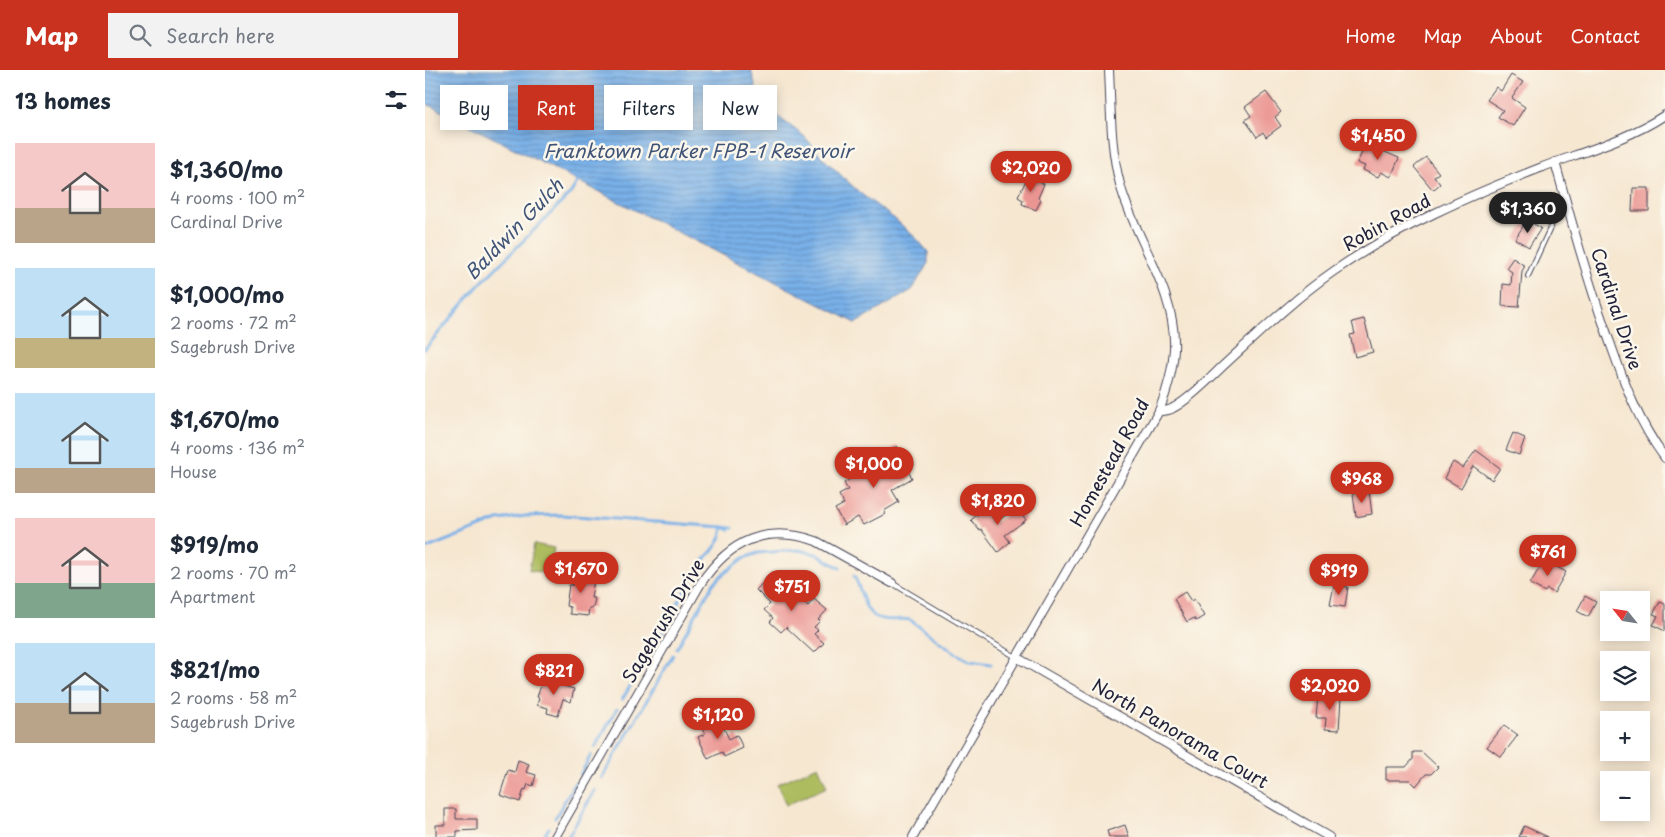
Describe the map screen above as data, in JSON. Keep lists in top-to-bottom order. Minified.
{"streets":{"street":["Robin Road","Cardinal Drive","Homestead Road","Sagebrush Drive","North Panorama Court"]},"crossings":[["Robin Road","Cardinal Drive"],["Robin Road","Homestead Road"],["Homestead Road","North Panorama Court"]],"water":["Franktown Parker FPB-1 Reservoir","Baldwin Gulch"],"north":"top left","page":{"header":"Map","search":"Search here","nav":["Home","Map","About","Contact"],"heading":"13 homes","chip":["Buy","Rent","Filters","New"],"price":["$1,450","$2,020","$1,360","$1,000","$968","$1,820","$761","$1,670","$919","$751","$821","$2,020","$1,120"],"list":[{"name":"$1,360/mo","note":"4 rooms · 100 m² · Cardinal Drive"},{"name":"$1,000/mo","note":"2 rooms · 72 m² · Sagebrush Drive"},{"name":"$1,670/mo","note":"4 rooms · 136 m² · House"},{"name":"$919/mo","note":"2 rooms · 70 m² · Apartment"},{"name":"$821/mo","note":"2 rooms · 58 m² · Sagebrush Drive"}],"map_buttons":["+","−"]}}
